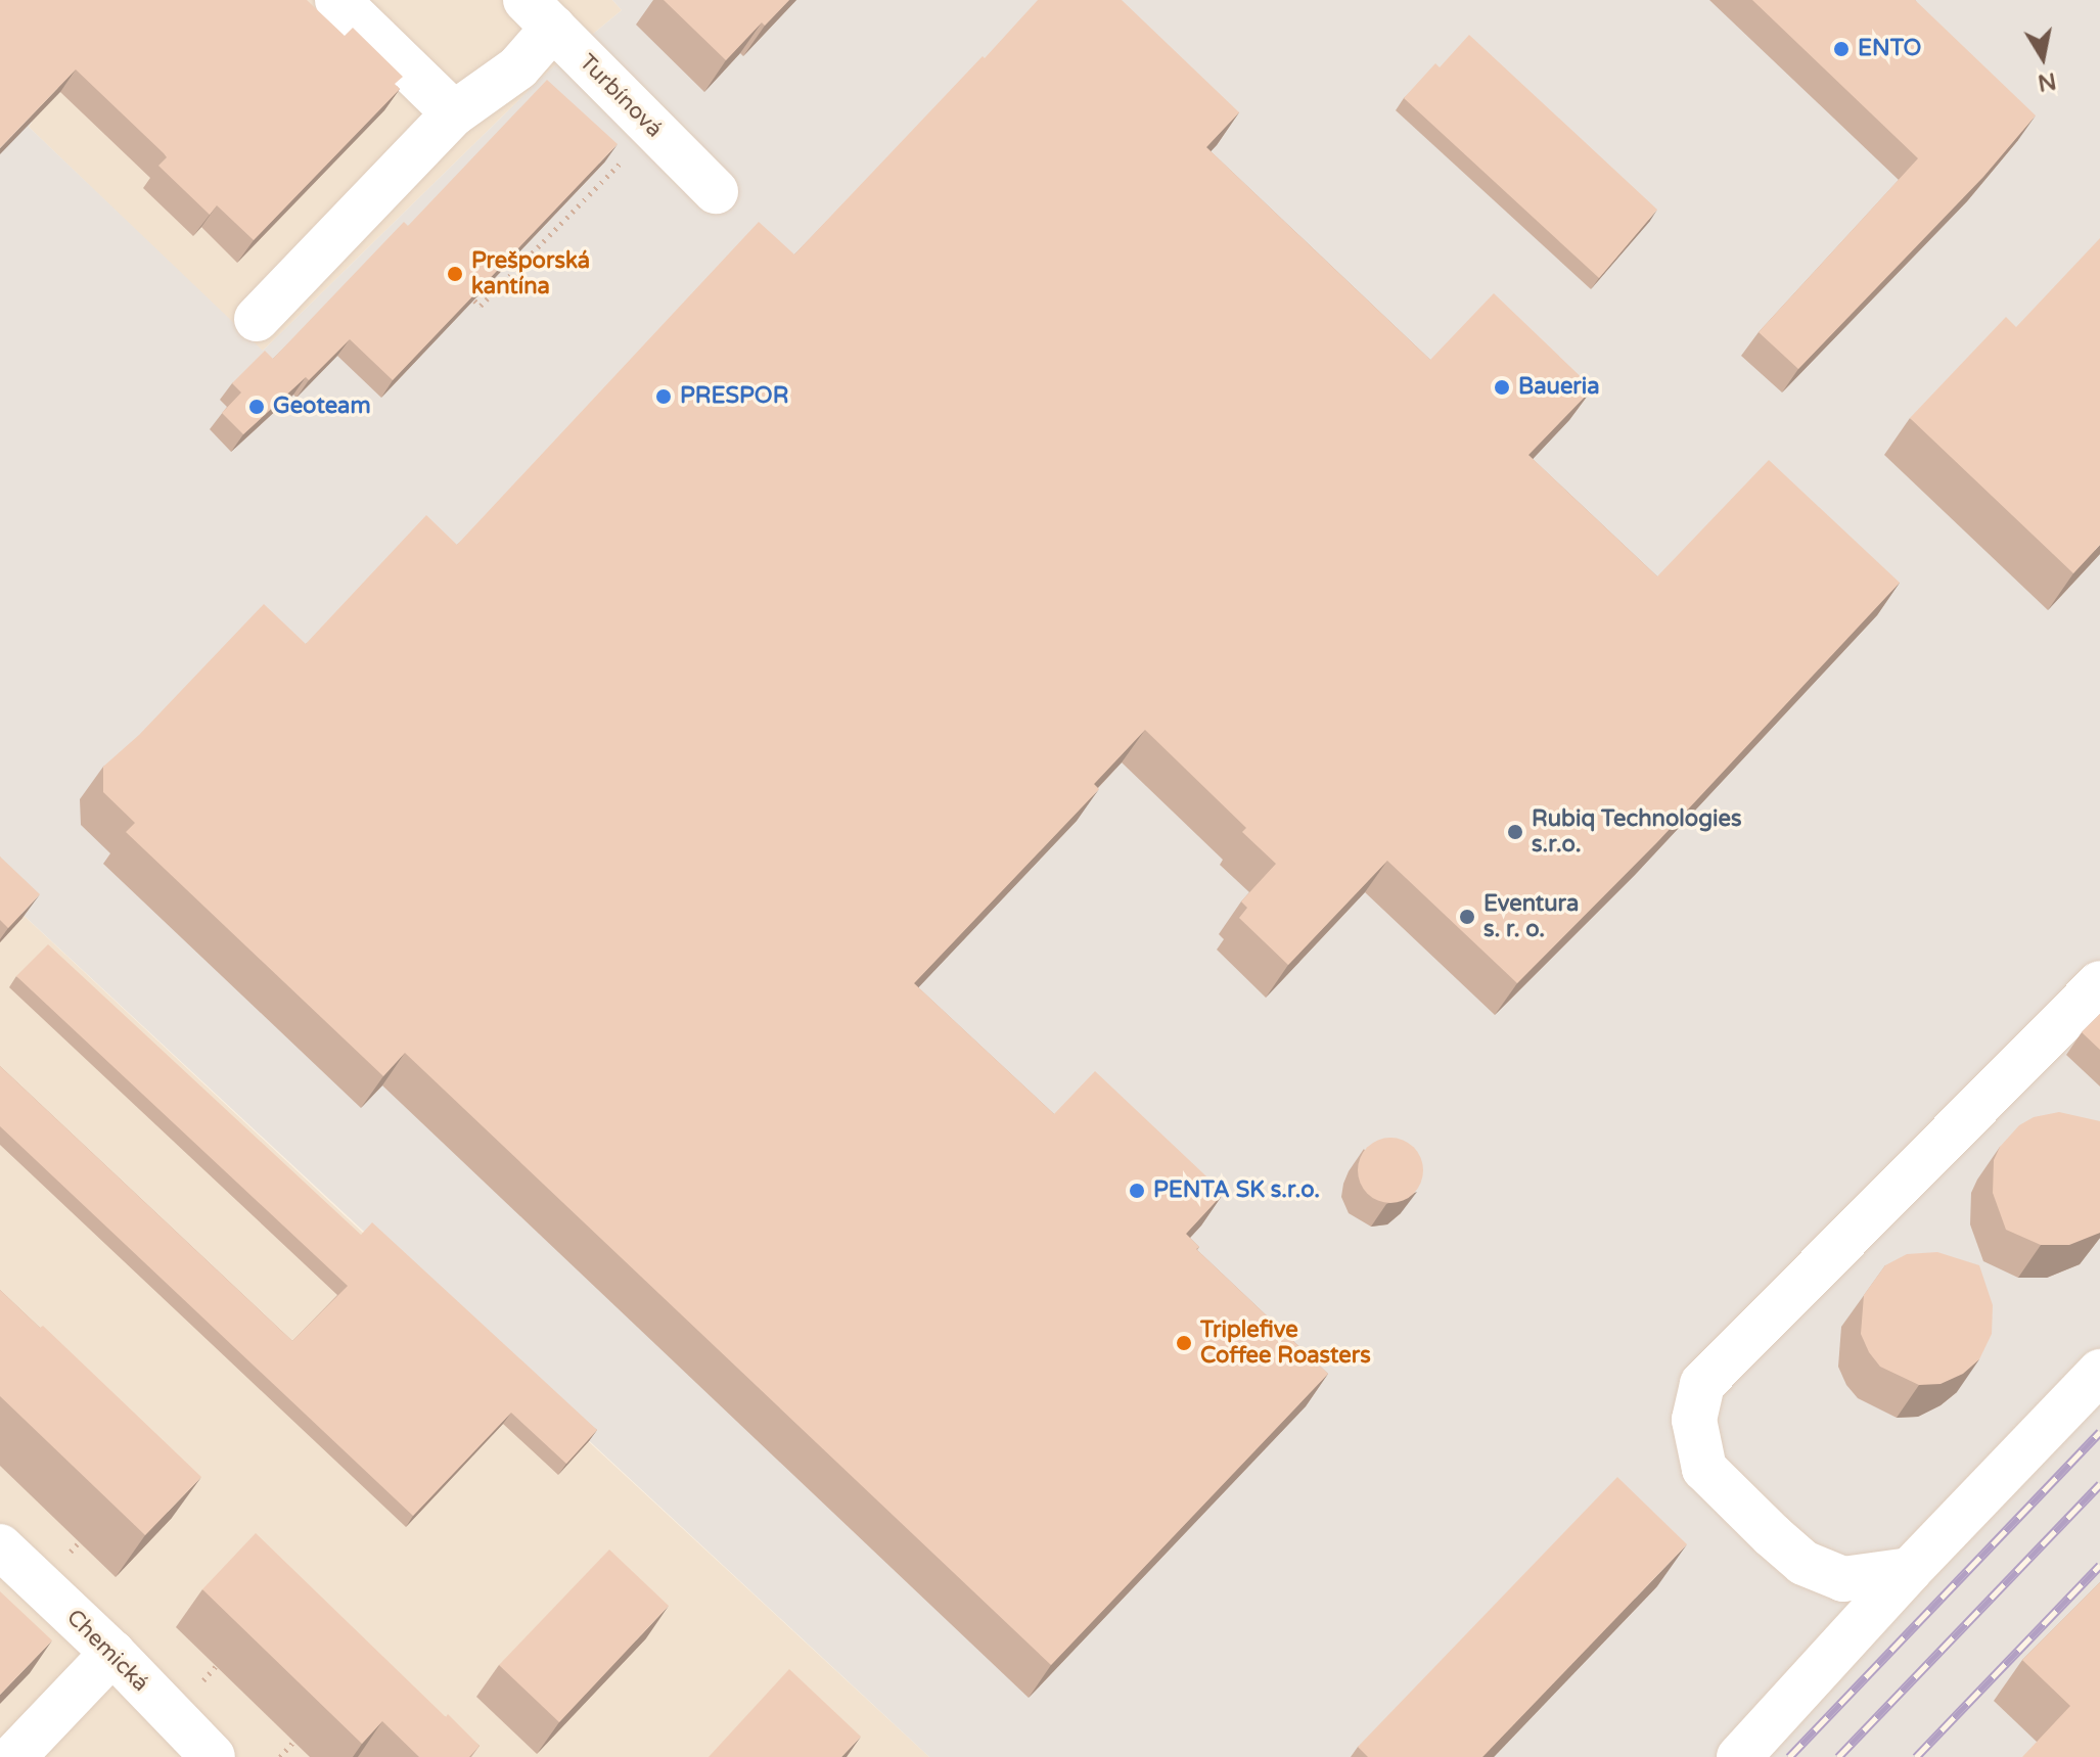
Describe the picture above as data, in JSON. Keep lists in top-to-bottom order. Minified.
{"streets":{"street":["Turbínová","Chemická"]},"places":["ENTO","Prešporská kantína","Baueria","PRESPOR","Geoteam","Rubiq Technologies s.r.o.","Eventura s. r. o.","PENTA SK s.r.o.","Triplefive Coffee Roasters"],"north":"bottom"}
